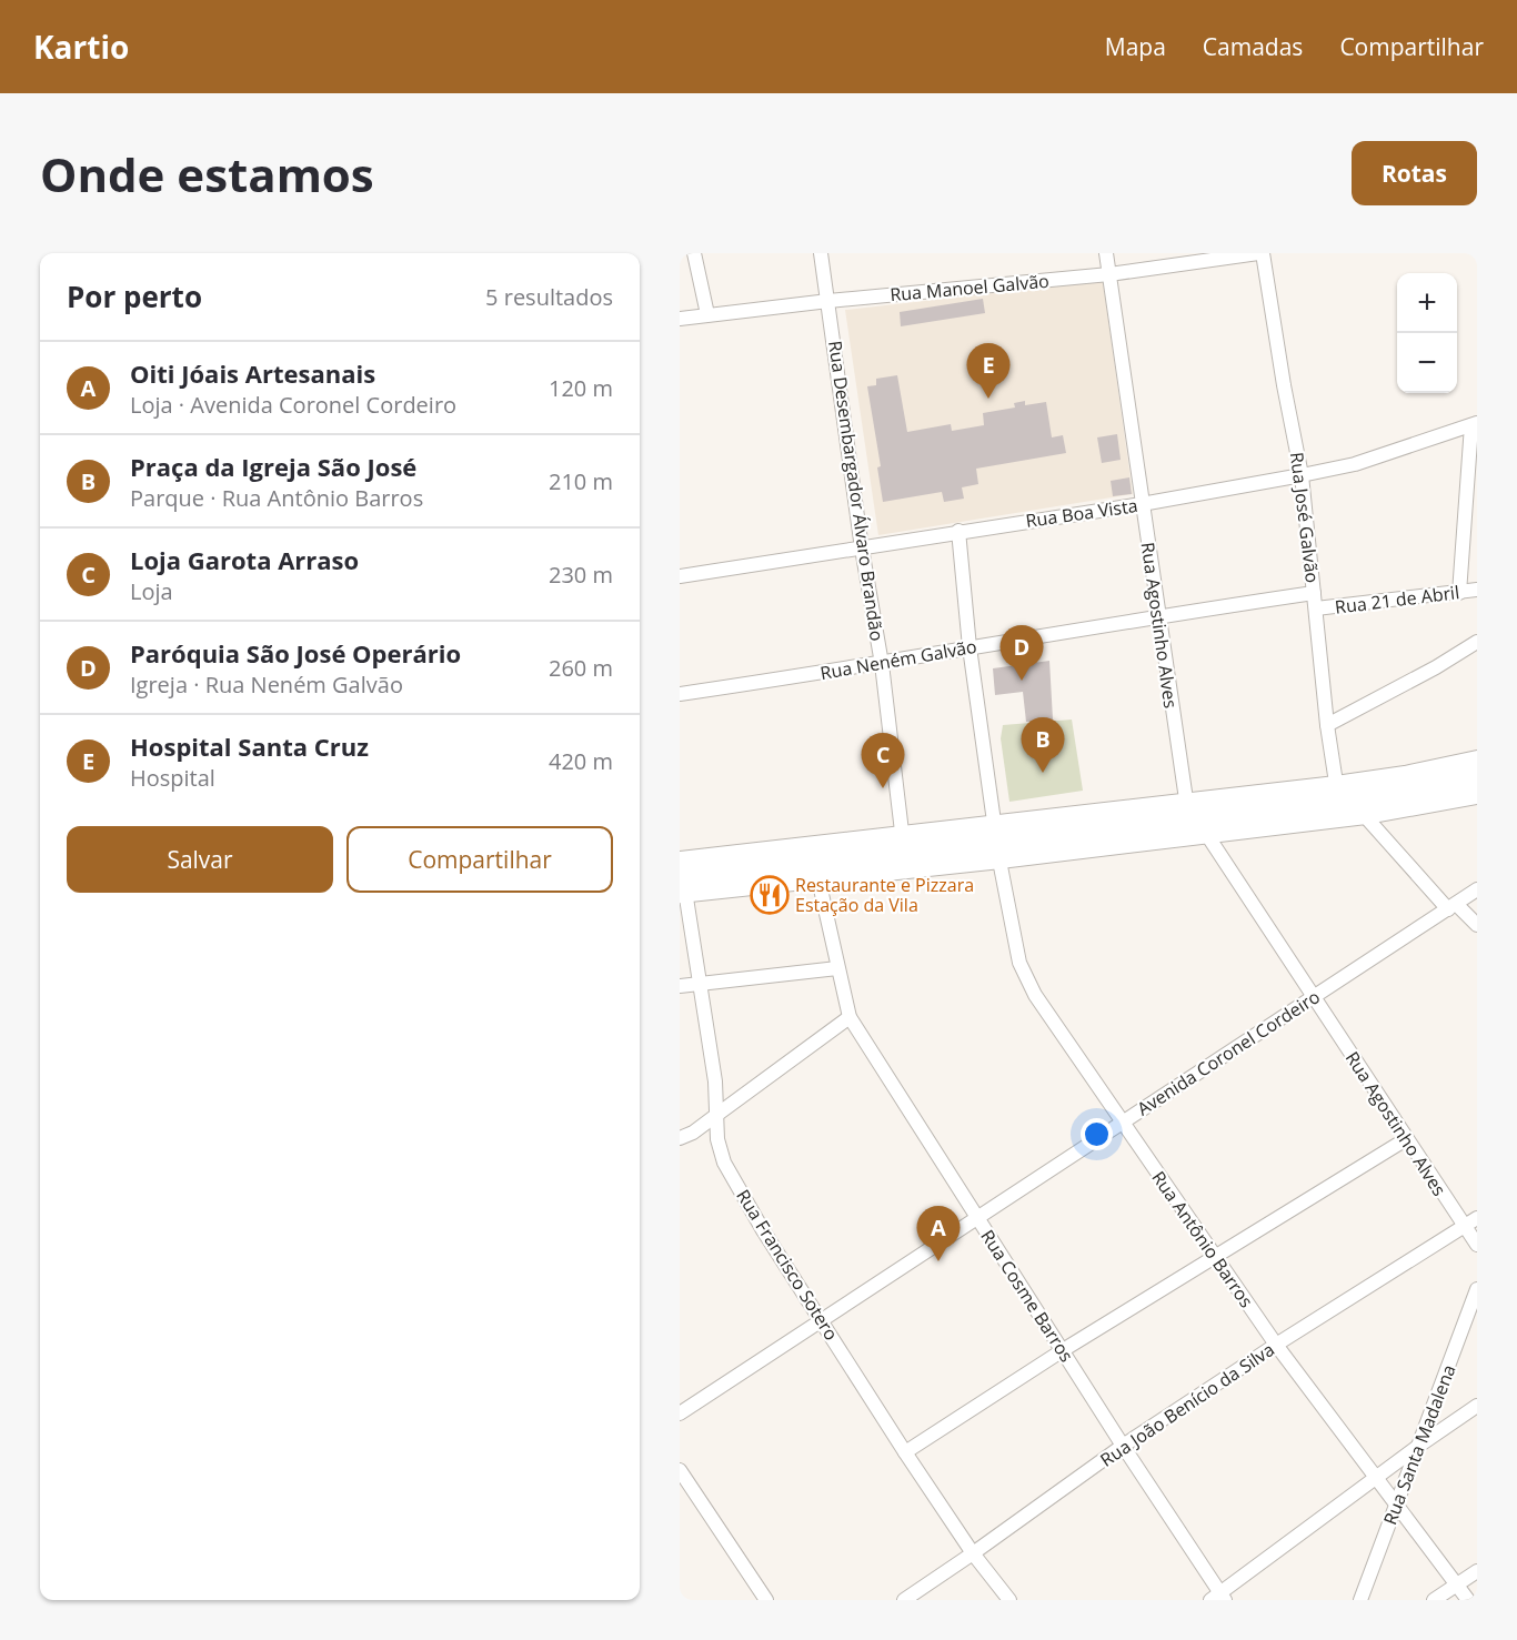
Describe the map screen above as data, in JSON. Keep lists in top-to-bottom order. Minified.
{"streets":{"street":["Rua Manoel Galvão","Rua Desembargador Álvaro Brandão","Rua Boa Vista","Rua José Galvão","Rua 21 de Abril","Rua Agostinho Alves","Rua Neném Galvão","Avenida Coronel Cordeiro","Rua Antônio Barros","Rua Francisco Sotero","Rua Cosme Barros","Rua João Benício da Silva","Rua Santa Madalena"]},"crossings":[["Rua Manoel Galvão","Rua Desembargador Álvaro Brandão"],["Rua Manoel Galvão","Rua José Galvão"],["Rua Manoel Galvão","Rua Agostinho Alves"],["Rua Desembargador Álvaro Brandão","Rua Boa Vista"],["Rua Desembargador Álvaro Brandão","Rua Neném Galvão"],["Rua Boa Vista","Rua José Galvão"],["Rua Boa Vista","Rua Agostinho Alves"],["Rua José Galvão","Rua 21 de Abril"],["Rua José Galvão","Rua Neném Galvão"],["Rua Agostinho Alves","Rua Neném Galvão"],["Rua Agostinho Alves","Avenida Coronel Cordeiro"],["Rua Agostinho Alves","Rua João Benício da Silva"],["Avenida Coronel Cordeiro","Rua Antônio Barros"],["Avenida Coronel Cordeiro","Rua Francisco Sotero"],["Avenida Coronel Cordeiro","Rua Cosme Barros"],["Rua Antônio Barros","Rua João Benício da Silva"],["Rua Antônio Barros","Rua Santa Madalena"],["Rua Francisco Sotero","Rua João Benício da Silva"],["Rua Cosme Barros","Rua João Benício da Silva"]],"places":{"restaurant":["Restaurante e Pizzara Estação da Vila"]},"page":{"header":"Kartio","nav":["Mapa","Camadas","Compartilhar"],"buttons":["Rotas",["Salvar","Compartilhar"]],"title":"Onde estamos","heading":["Por perto","5 resultados"],"map_buttons":["+","−"],"list":[{"mark":"A","name":"Oiti Jóais Artesanais","note":"Loja · Avenida Coronel Cordeiro","value":"120 m"},{"mark":"B","name":"Praça da Igreja São José","note":"Parque · Rua Antônio Barros","value":"210 m"},{"mark":"C","name":"Loja Garota Arraso","note":"Loja","value":"230 m"},{"mark":"D","name":"Paróquia São José Operário","note":"Igreja · Rua Neném Galvão","value":"260 m"},{"mark":"E","name":"Hospital Santa Cruz","note":"Hospital","value":"420 m"}],"pins":["E","D","B","C","A"]}}
